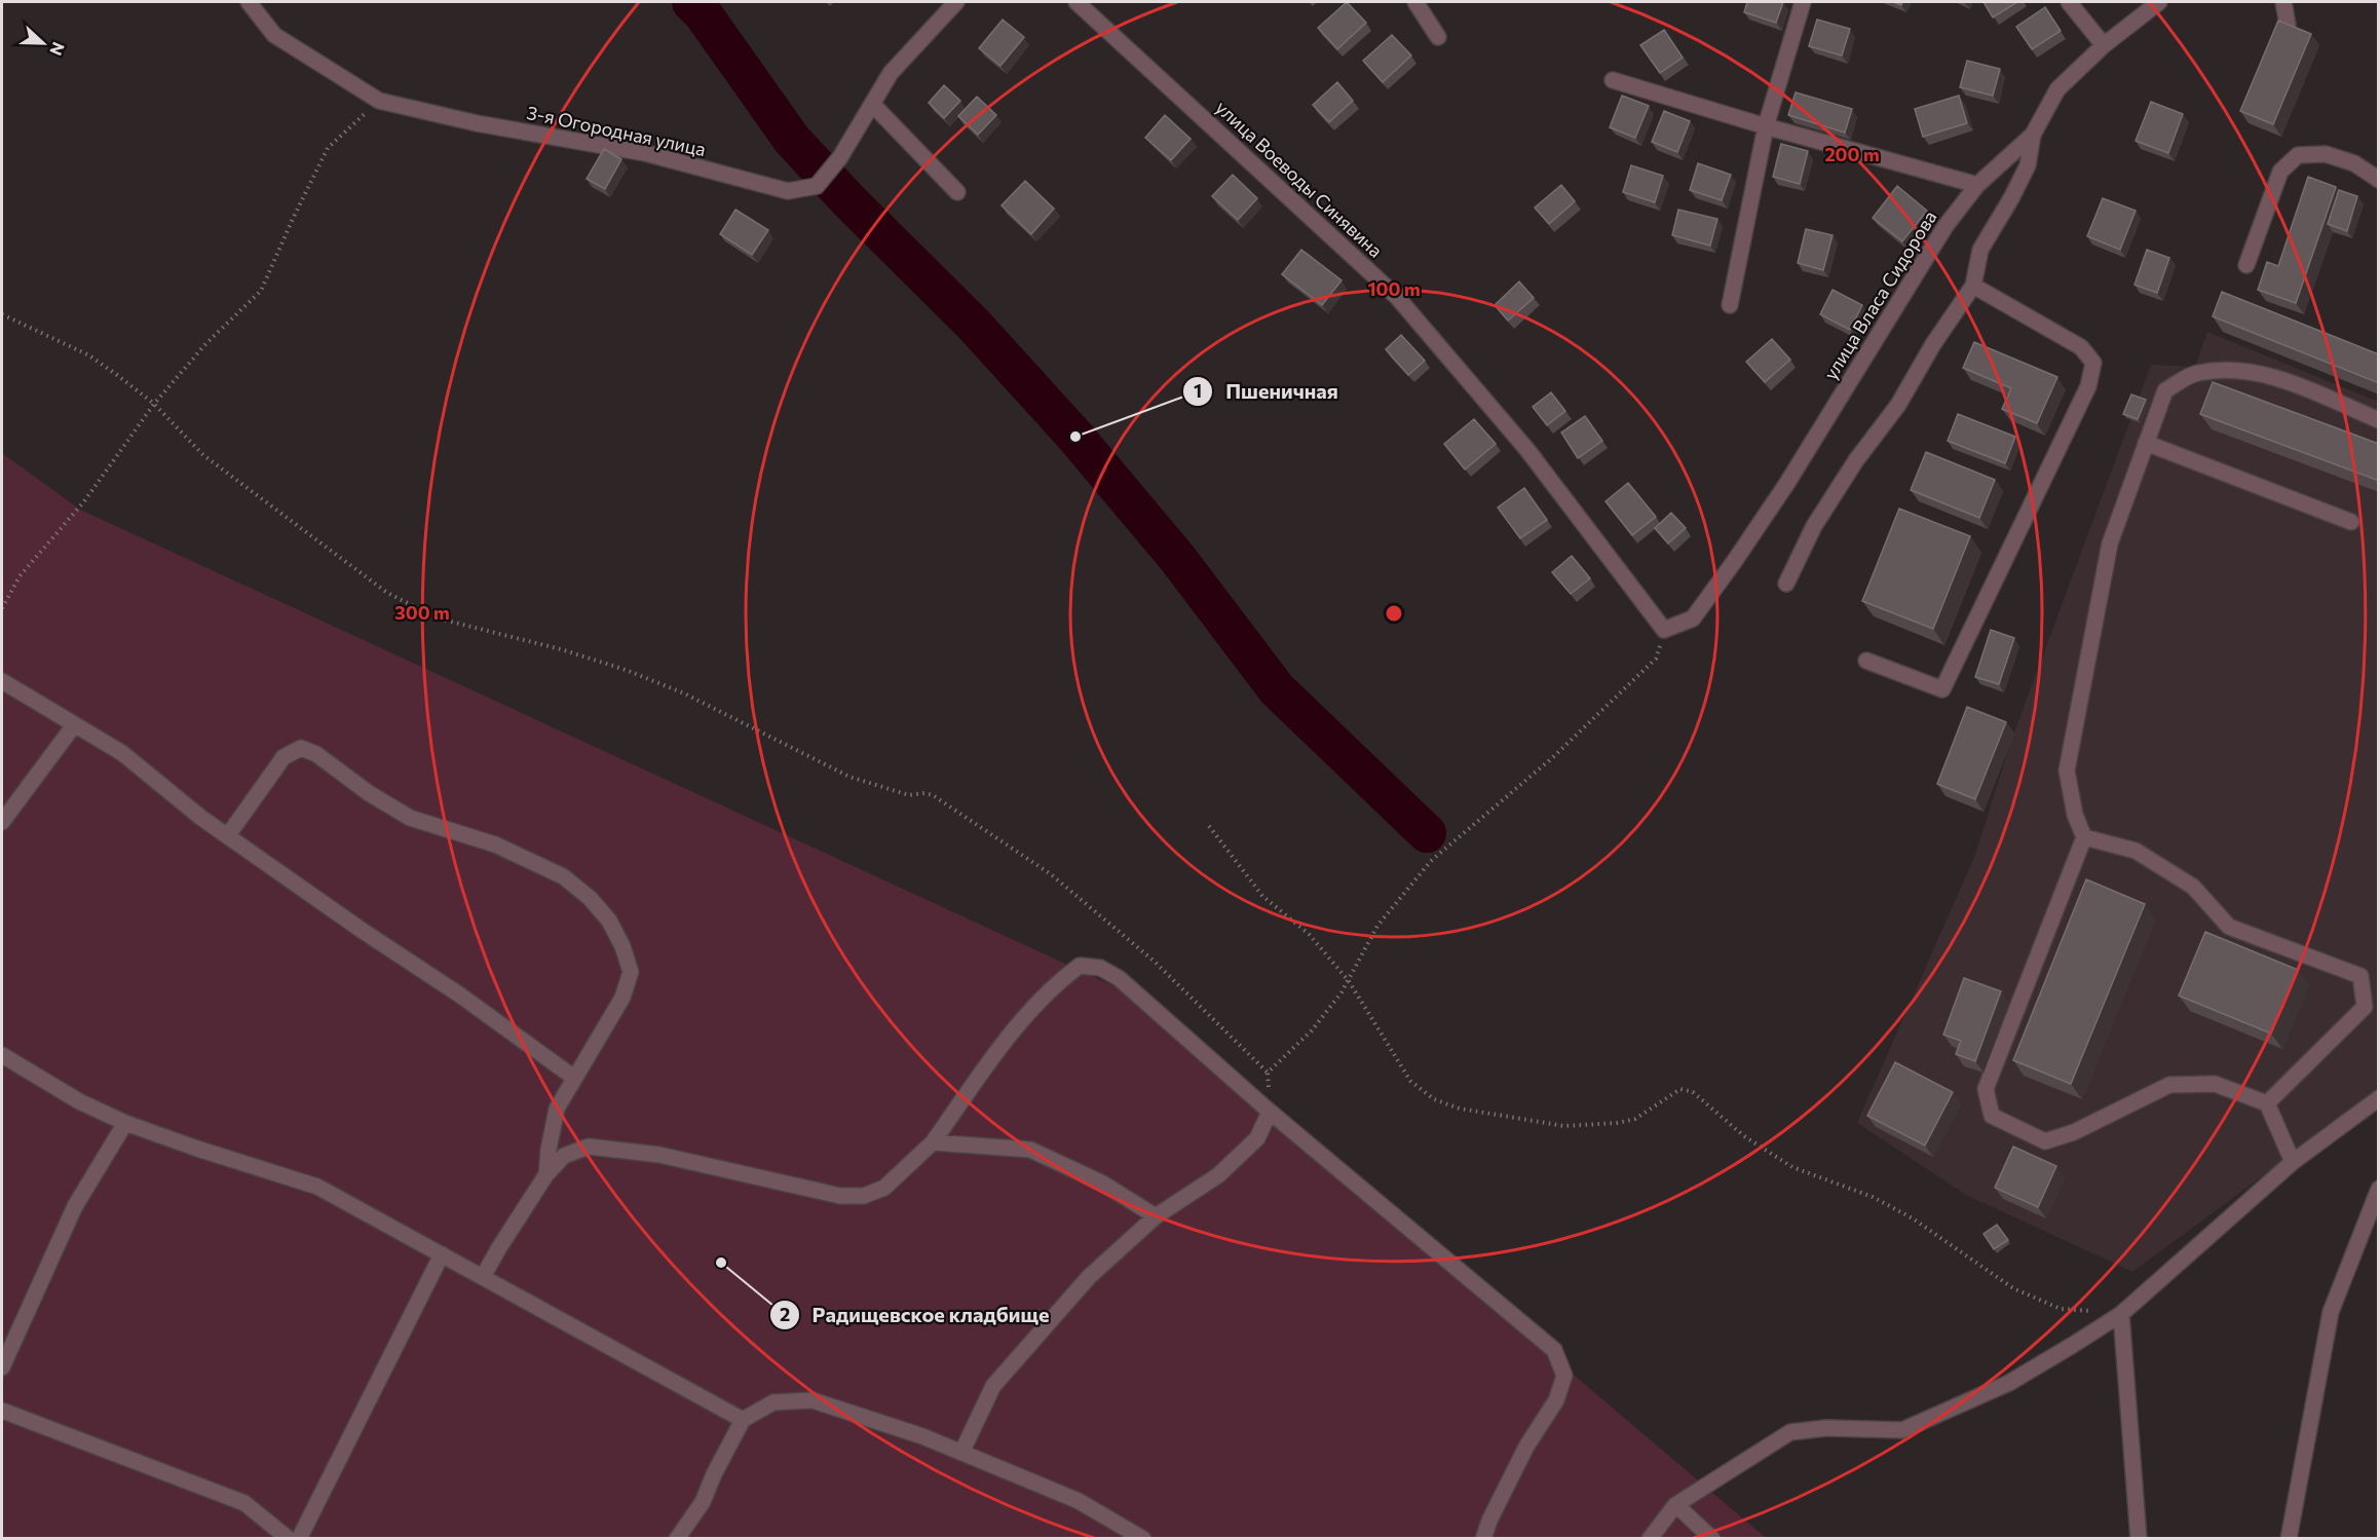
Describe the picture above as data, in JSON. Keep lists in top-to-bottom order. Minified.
{"streets":{"street":["3-я Огородная улица","улица Воеводы Синявина","улица Власа Сидорова"]},"crossings":[["улица Воеводы Синявина","улица Власа Сидорова"]],"places":["Пшеничная","Радищевское кладбище"],"north":"right","rings":["200 m","100 m","300 m"]}
